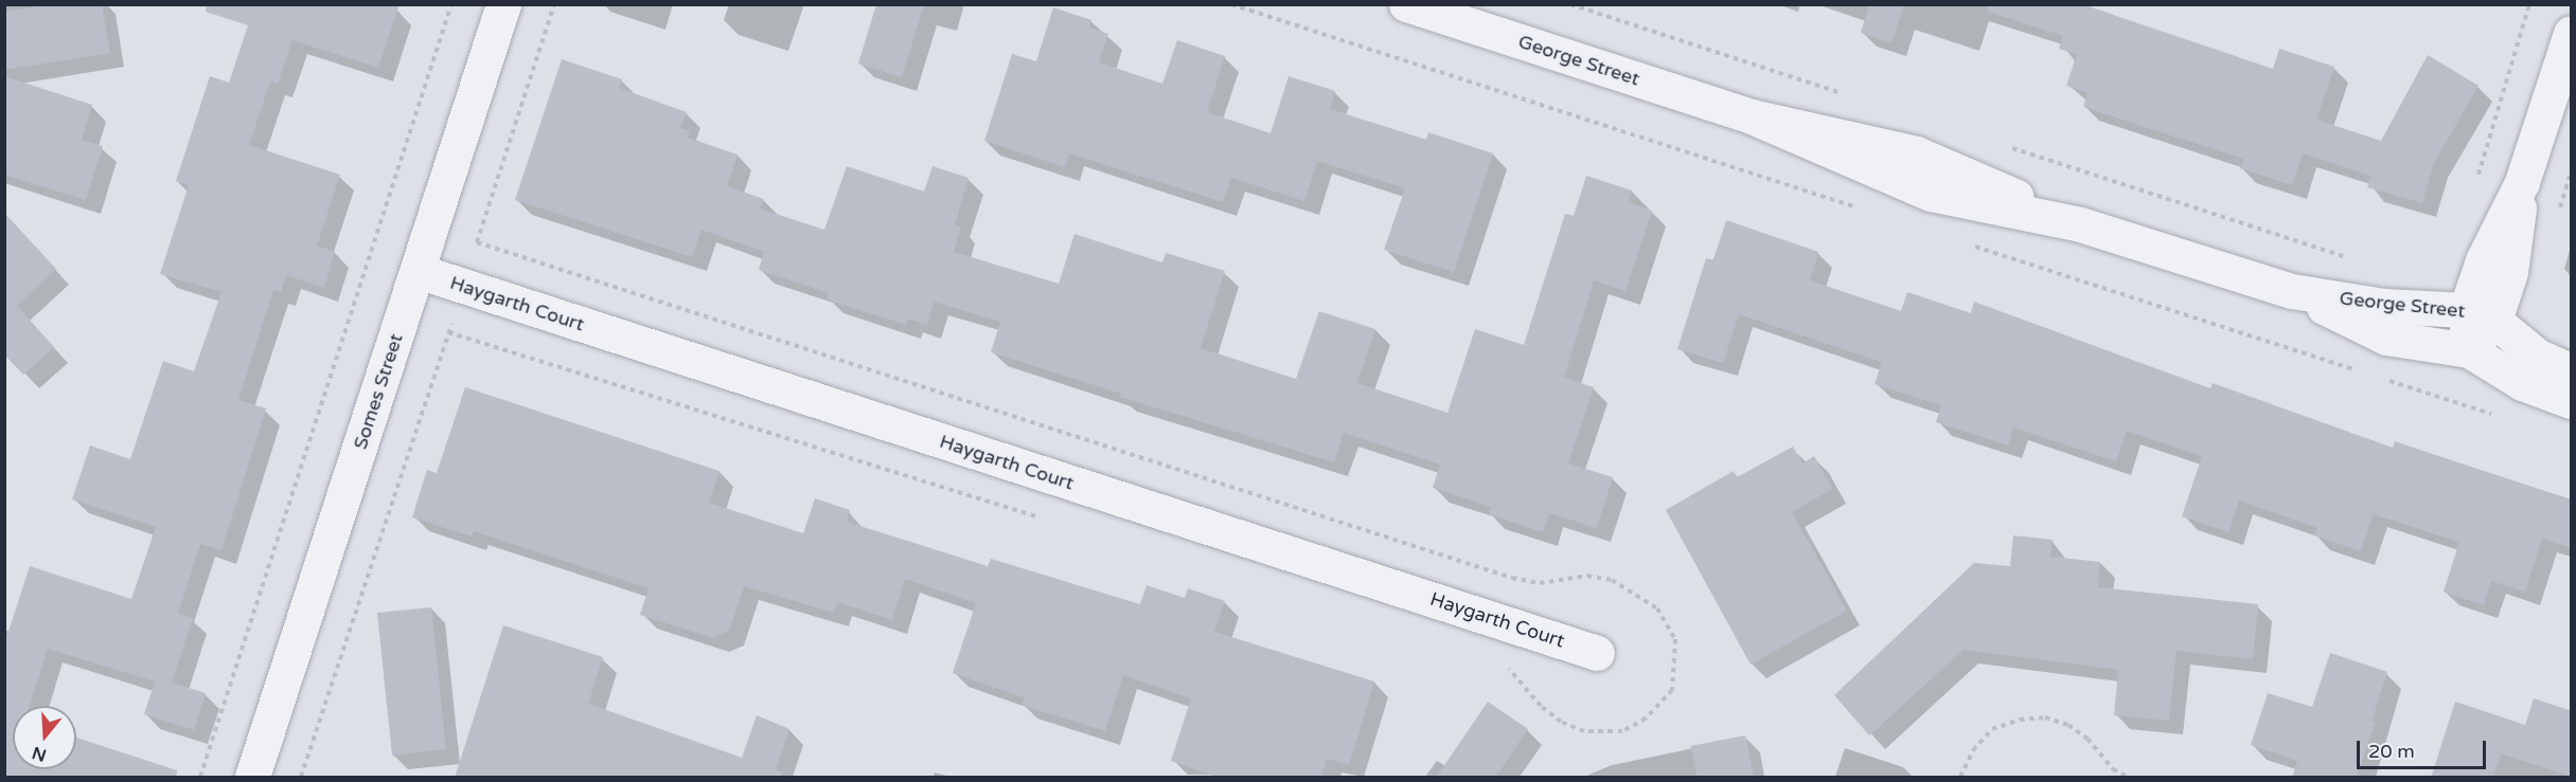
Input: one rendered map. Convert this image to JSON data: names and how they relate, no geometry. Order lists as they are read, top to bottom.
{
  "streets": {
    "street": ["George Street", "Haygarth Court", "Somes Street"]
  },
  "crossings": [
    ["Haygarth Court", "Somes Street"]
  ],
  "scale_bar": "20 m",
  "north": "bottom"
}
